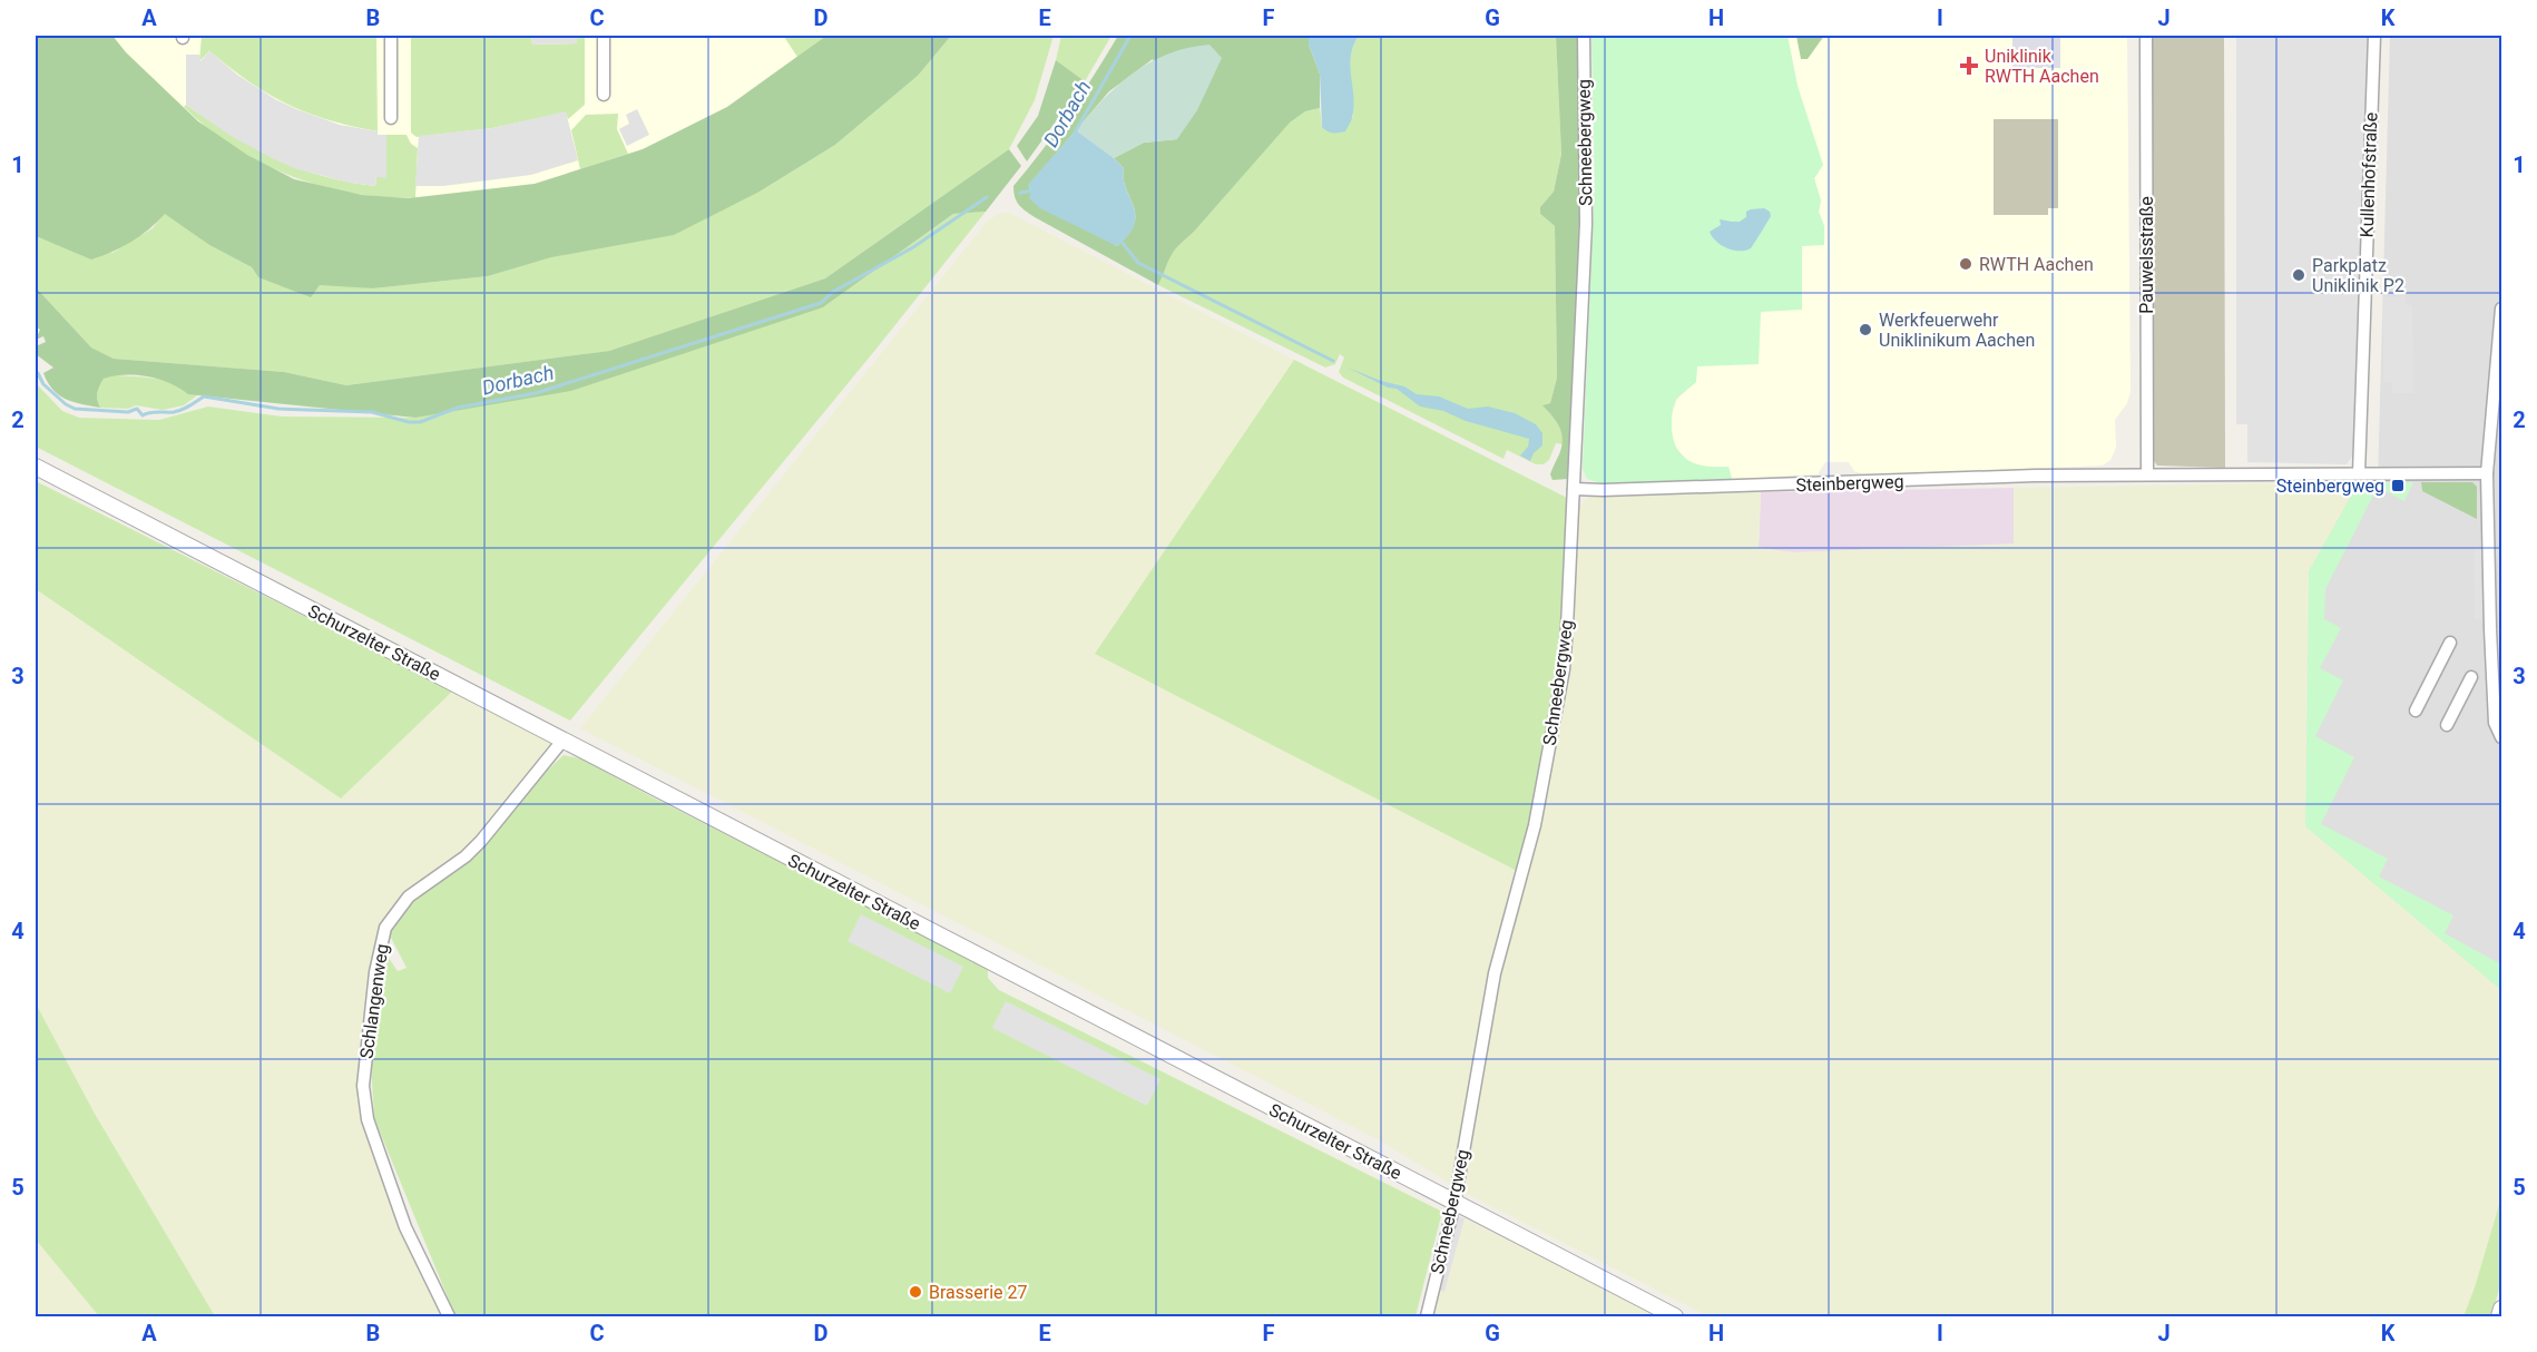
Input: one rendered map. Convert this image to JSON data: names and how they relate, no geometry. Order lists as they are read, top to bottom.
{
  "streets": {
    "street": [
      "Schneebergweg",
      "Kullenhofstraße",
      "Pauwelsstraße",
      "Steinbergweg",
      "Schurzelter Straße",
      "Schlangenweg"
    ]
  },
  "crossings": [
    ["Schneebergweg", "Steinbergweg"],
    ["Schneebergweg", "Schurzelter Straße"],
    ["Kullenhofstraße", "Steinbergweg"],
    ["Pauwelsstraße", "Steinbergweg"],
    ["Schurzelter Straße", "Schlangenweg"]
  ],
  "water": ["Dorbach"],
  "places": {
    "health": ["Uniklinik RWTH Aachen"],
    "other": [
      "RWTH Aachen",
      "Parkplatz Uniklinik P2",
      "Werkfeuerwehr Uniklinikum Aachen",
      "Brasserie 27"
    ],
    "transit": ["Steinbergweg"]
  },
  "grid": {
    "columns": [
      "A",
      "B",
      "C",
      "D",
      "E",
      "F",
      "G",
      "H",
      "I",
      "J",
      "K"
    ],
    "rows": [
      "1",
      "2",
      "3",
      "4",
      "5"
    ]
  }
}
